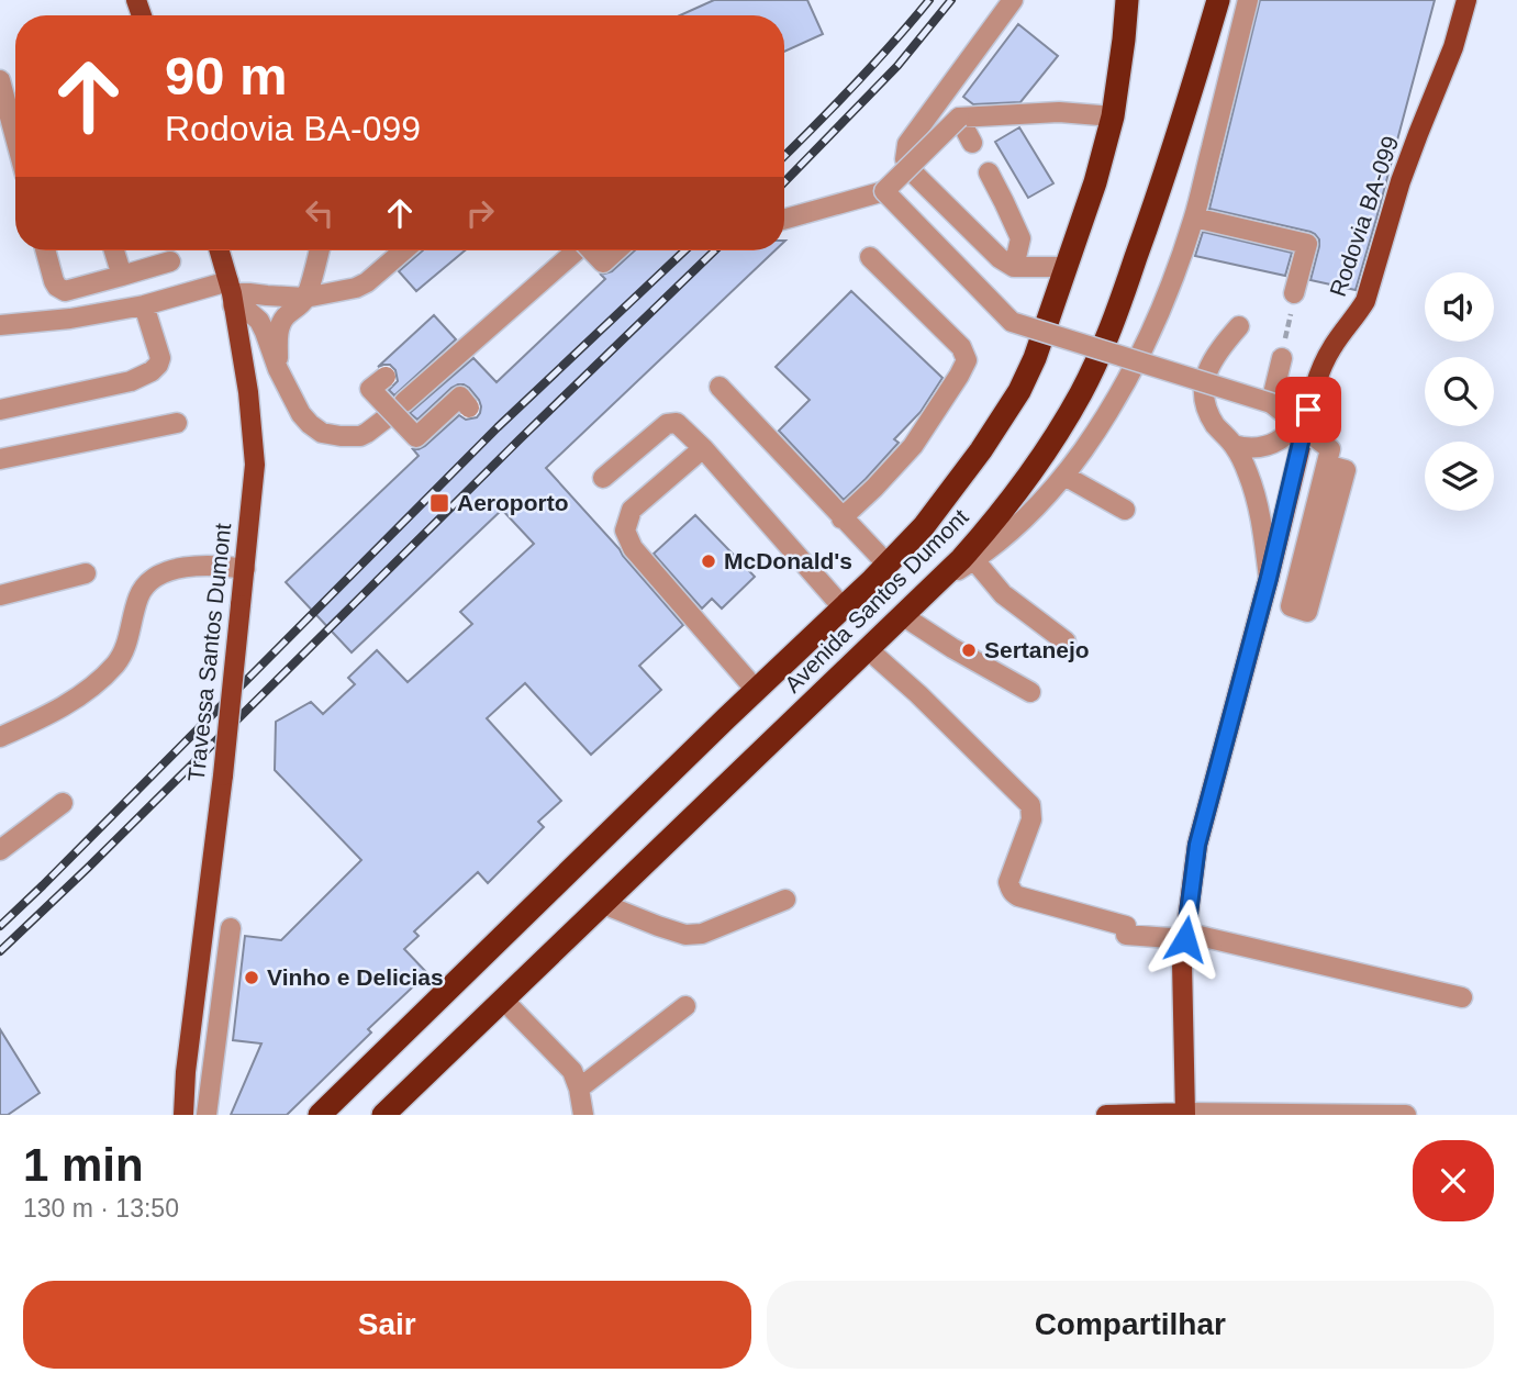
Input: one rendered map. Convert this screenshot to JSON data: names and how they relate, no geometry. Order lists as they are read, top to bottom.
{
  "streets": {
    "highway": ["Avenida Santos Dumont"],
    "main road": ["Rodovia BA-099", "Travessa Santos Dumont"]
  },
  "places": {
    "transit": ["Aeroporto"],
    "other": ["McDonald's", "Sertanejo", "Vinho e Delicias"]
  },
  "page": {
    "turn": ["90 m", "Rodovia BA-099"],
    "heading": ["1 min", "130 m · 13:50"],
    "buttons": ["Sair", "Compartilhar"]
  }
}
